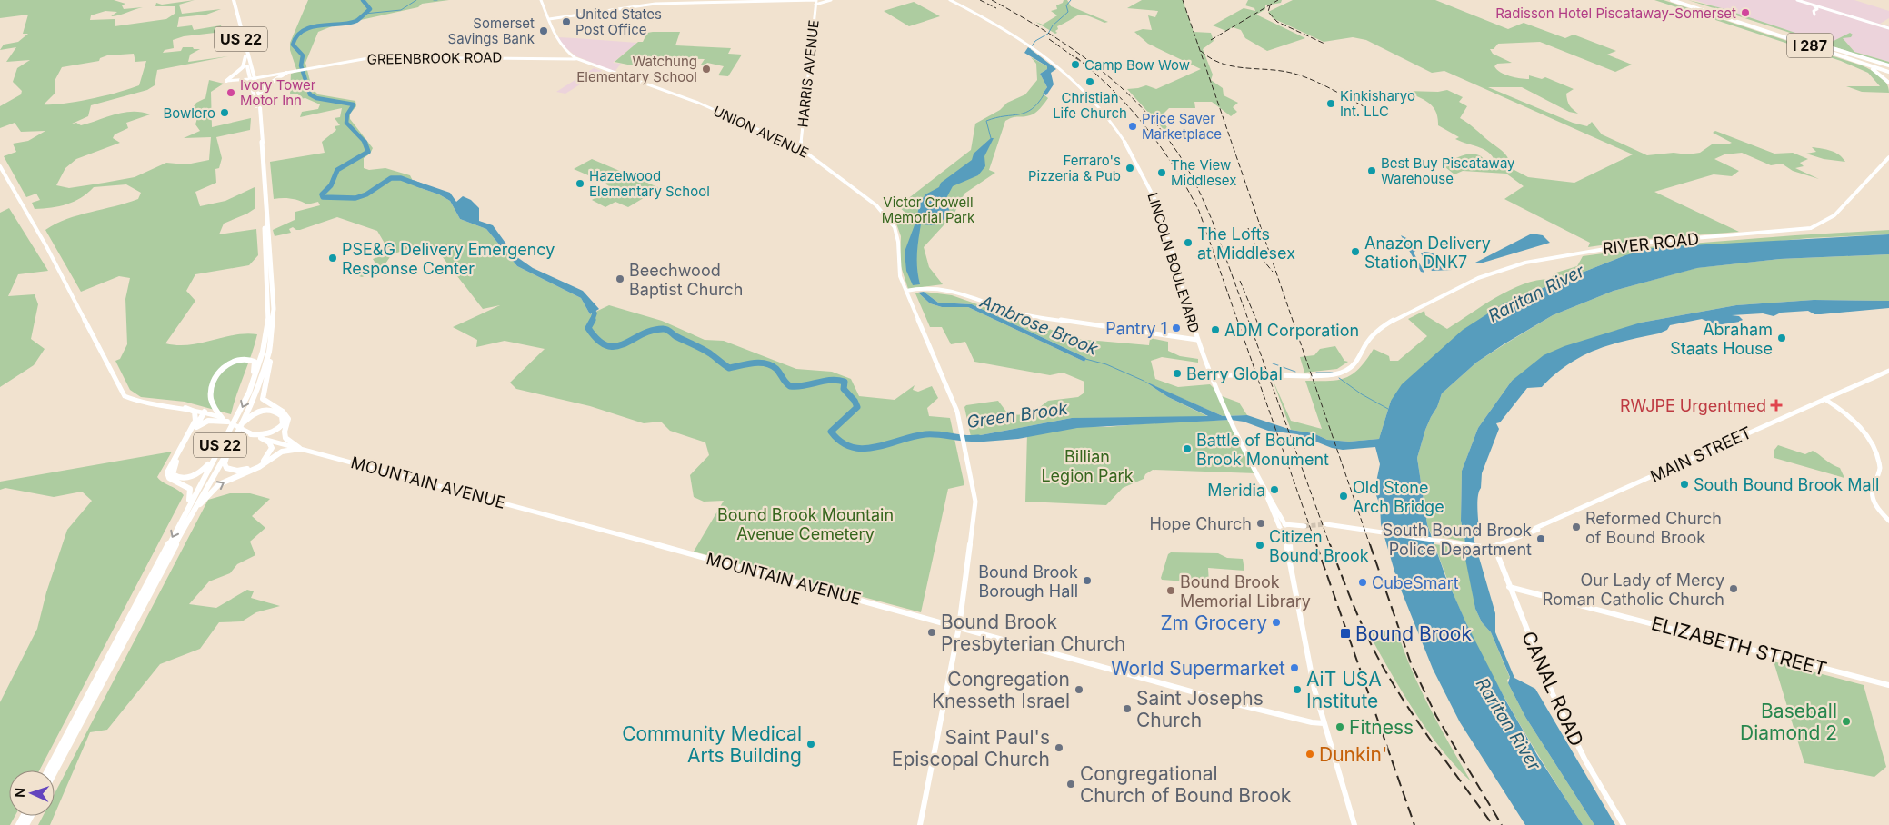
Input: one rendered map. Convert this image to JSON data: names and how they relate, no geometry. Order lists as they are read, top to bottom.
{
  "streets": {
    "highway": ["US 22", "I 287"],
    "street": [
      "GREENBROOK ROAD",
      "HARRIS AVENUE",
      "UNION AVENUE",
      "RIVER ROAD",
      "LINCOLN BOULEVARD",
      "MAIN STREET",
      "MOUNTAIN AVENUE",
      "ELIZABETH STREET",
      "CANAL ROAD"
    ]
  },
  "crossings": [
    ["GREENBROOK ROAD", "UNION AVENUE"],
    ["HARRIS AVENUE", "UNION AVENUE"],
    ["UNION AVENUE", "MOUNTAIN AVENUE"],
    ["MAIN STREET", "CANAL ROAD"],
    ["ELIZABETH STREET", "CANAL ROAD"]
  ],
  "water": ["Raritan River", "Ambrose Brook", "Green Brook"],
  "parks": ["Victor Crowell Memorial Park", "Billian Legion Park", "Bound Brook Mountain Avenue Cemetery"],
  "places": {
    "other": [
      "Radisson Hotel Piscataway-Somerset",
      "United States Post Office",
      "Somerset Savings Bank",
      "Camp Bow Wow",
      "Watchung Elementary School",
      "Christian Life Church",
      "Ivory Tower Motor Inn",
      "Kinkisharyo Int. LLC",
      "Bowlero",
      "Price Saver Marketplace",
      "Ferraro's Pizzeria & Pub",
      "Best Buy Piscataway Warehouse",
      "The View Middlesex",
      "Hazelwood Elementary School",
      "The Lofts at Middlesex",
      "Anazon Delivery Station DNK7",
      "PSE&G Delivery Emergency Response Center",
      "Beechwood Baptist Church",
      "Pantry 1",
      "ADM Corporation",
      "Abraham Staats House",
      "Berry Global",
      "Battle of Bound Brook Monument",
      "South Bound Brook Mall",
      "Meridia",
      "Old Stone Arch Bridge",
      "Hope Church",
      "Reformed Church of Bound Brook",
      "South Bound Brook Police Department",
      "Citizen Bound Brook",
      "Bound Brook Borough Hall",
      "CubeSmart",
      "Our Lady of Mercy Roman Catholic Church",
      "Bound Brook Memorial Library",
      "Zm Grocery",
      "Bound Brook Presbyterian Church",
      "World Supermarket",
      "Congregation Knesseth Israel",
      "AiT USA Institute",
      "Saint Josephs Church",
      "Baseball Diamond 2",
      "Fitness",
      "Community Medical Arts Building",
      "Saint Paul's Episcopal Church",
      "Dunkin'",
      "Congregational Church of Bound Brook"
    ],
    "health": ["RWJPE Urgentmed"],
    "transit": ["Bound Brook"]
  },
  "north": "left"
}
